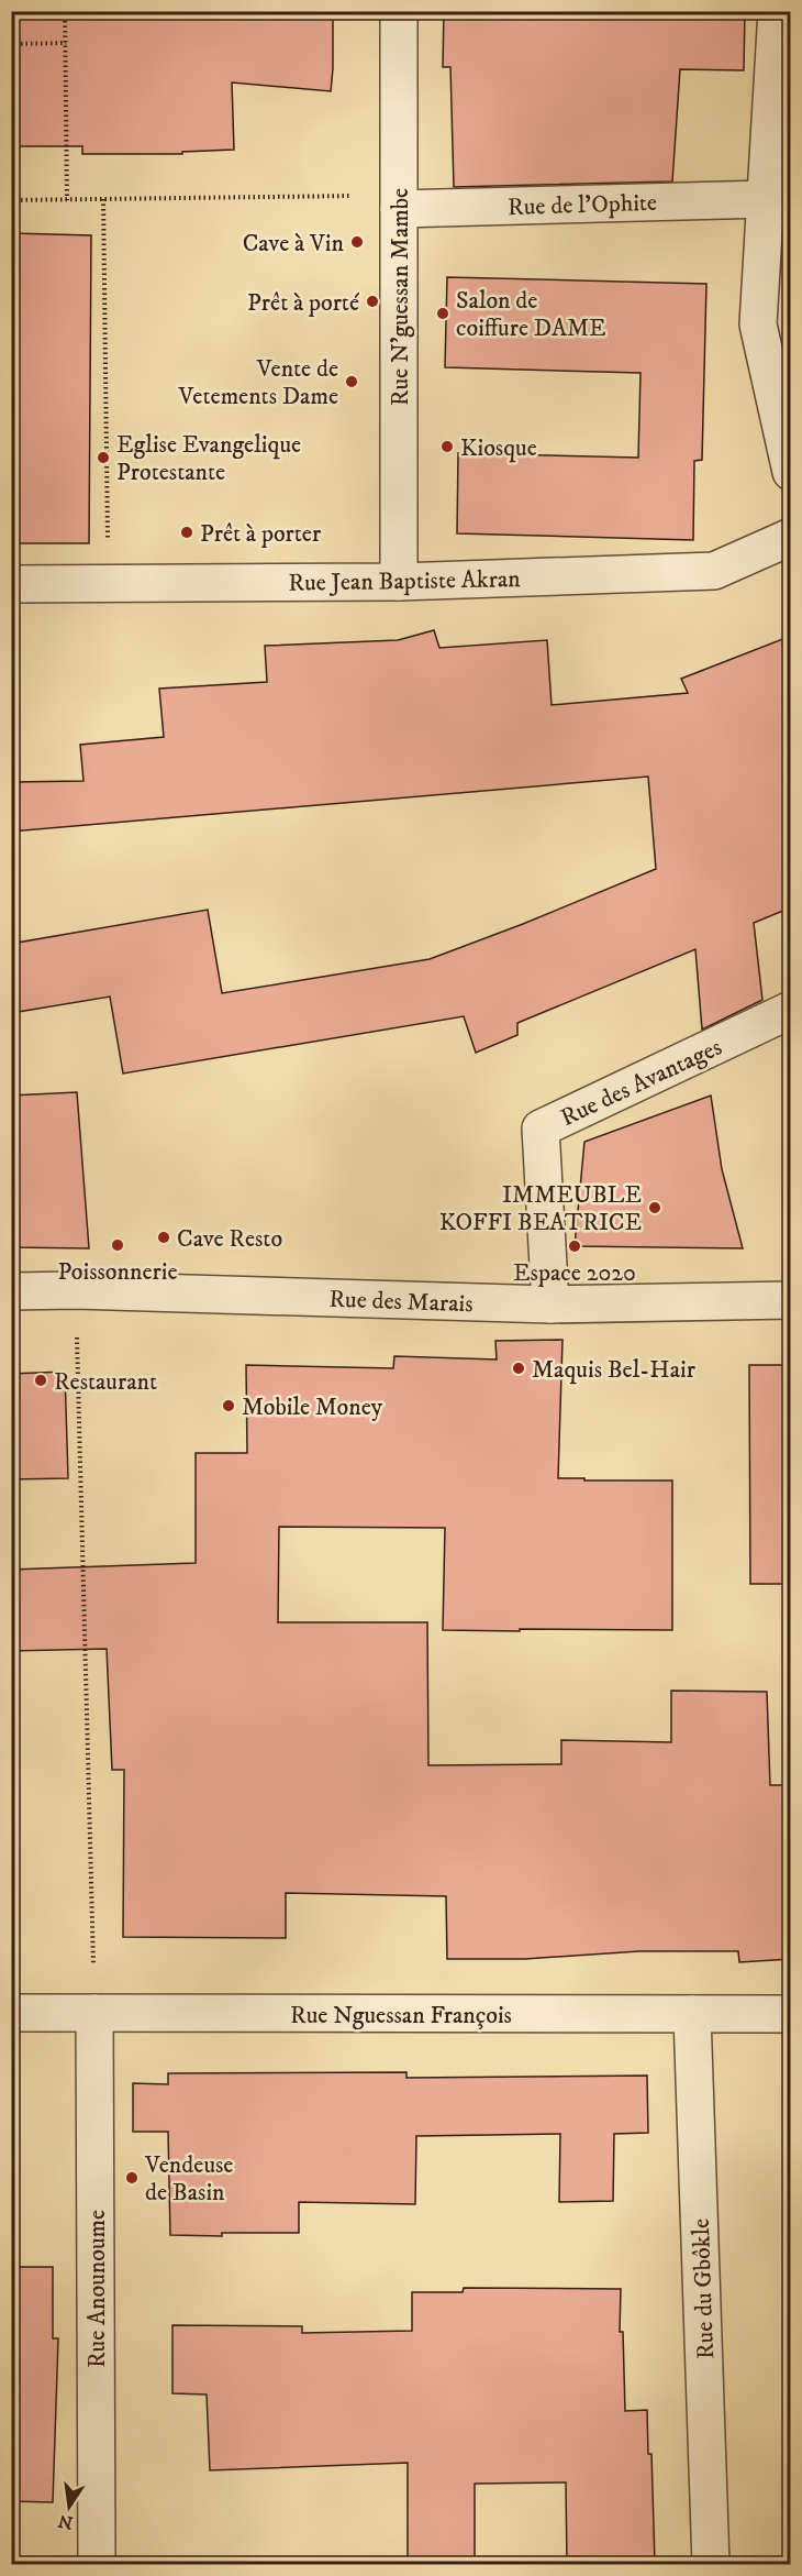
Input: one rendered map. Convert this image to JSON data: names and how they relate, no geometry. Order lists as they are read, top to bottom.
{
  "streets": {
    "street": [
      "Rue de l'Ophite",
      "Rue N'guessan Mambe",
      "Rue Jean Baptiste Akran",
      "Rue des Avantages",
      "Rue des Marais",
      "Rue Nguessan François",
      "Rue Anounoume",
      "Rue du Gbôkle"
    ]
  },
  "crossings": [
    ["Rue de l'Ophite", "Rue N'guessan Mambe"],
    ["Rue N'guessan Mambe", "Rue Jean Baptiste Akran"],
    ["Rue des Avantages", "Rue des Marais"],
    ["Rue Nguessan François", "Rue Anounoume"],
    ["Rue Nguessan François", "Rue du Gbôkle"]
  ],
  "places": [
    "Cave à Vin",
    "Prêt à porté",
    "Salon de coiffure DAME",
    "Vente de Vetements Dame",
    "Kiosque",
    "Eglise Evangelique Protestante",
    "Prêt à porter",
    "IMMEUBLE KOFFI BEATRICE",
    "Cave Resto",
    "Poissonnerie",
    "Espace 2020",
    "Maquis Bel-Hair",
    "Restaurant",
    "Mobile Money",
    "Vendeuse de Basin"
  ],
  "north": "bottom"
}
